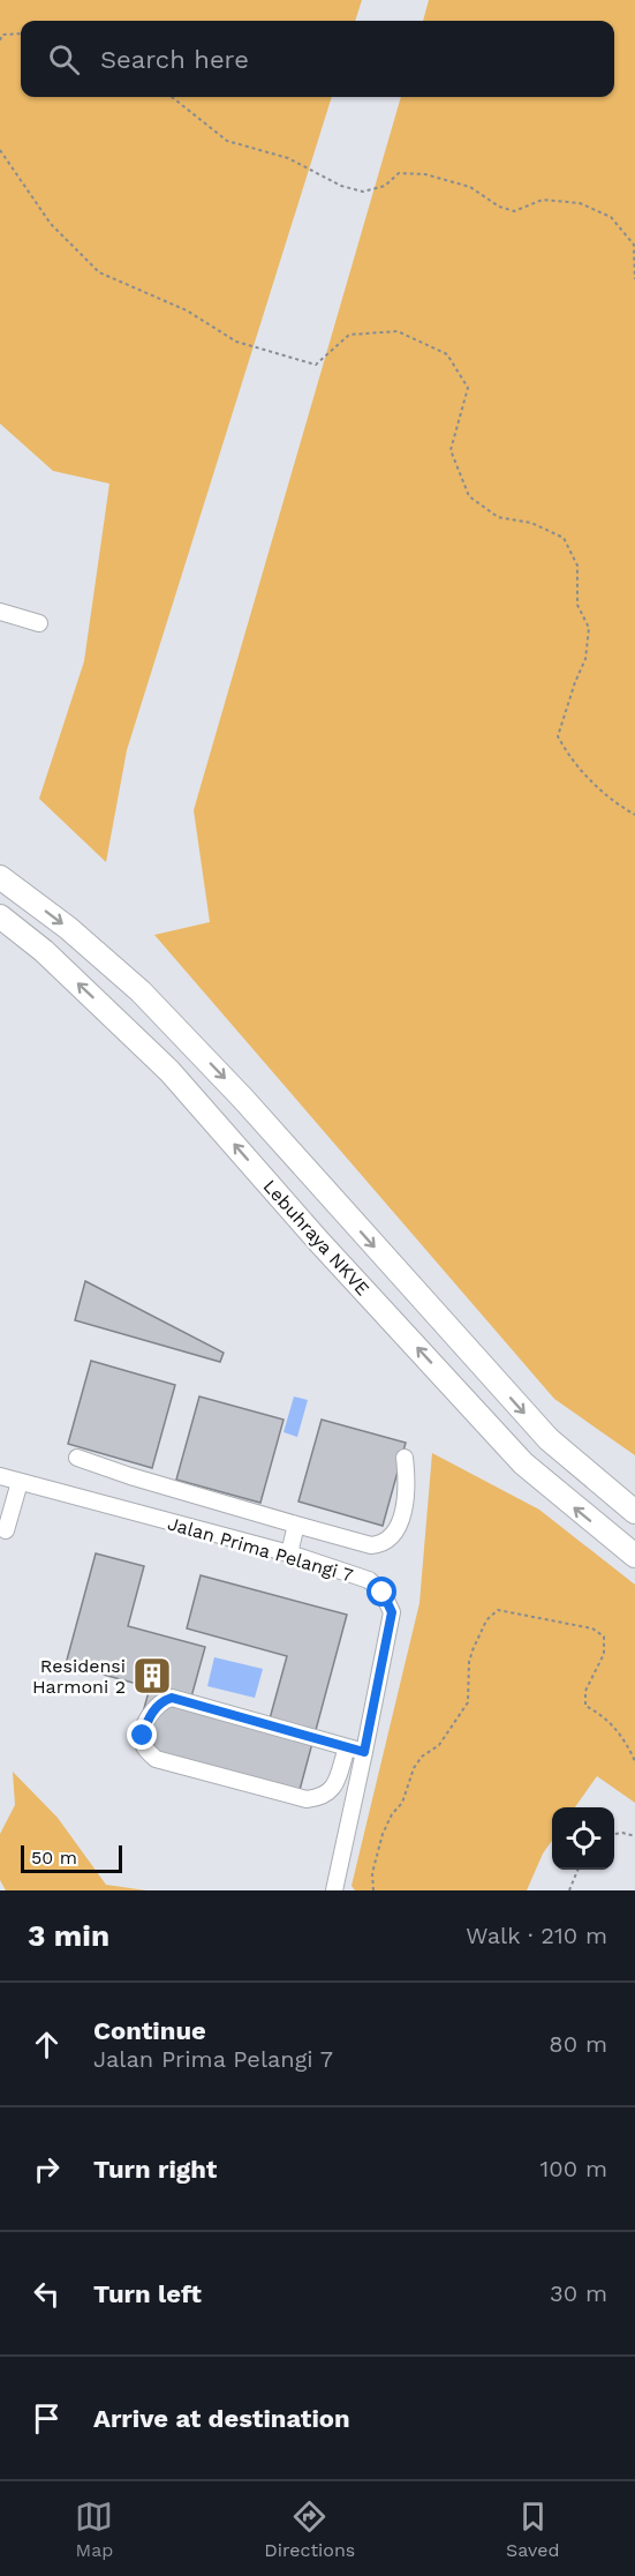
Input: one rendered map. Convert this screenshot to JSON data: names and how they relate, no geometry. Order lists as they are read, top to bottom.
{
  "streets": {
    "highway": ["Lebuhraya NKVE"],
    "street": ["Jalan Prima Pelangi 7"]
  },
  "places": {
    "building": ["Residensi Harmoni 2"]
  },
  "scale_bar": "50 m",
  "page": {
    "search": "Search here",
    "scale": "50 m",
    "heading": ["3 min", "Walk · 210 m"],
    "list": [
      ["Continue", "Jalan Prima Pelangi 7", "80 m"],
      ["Turn right", "100 m"],
      ["Turn left", "30 m"],
      "Arrive at destination"
    ],
    "nav": ["Map", "Directions", "Saved"]
  }
}
